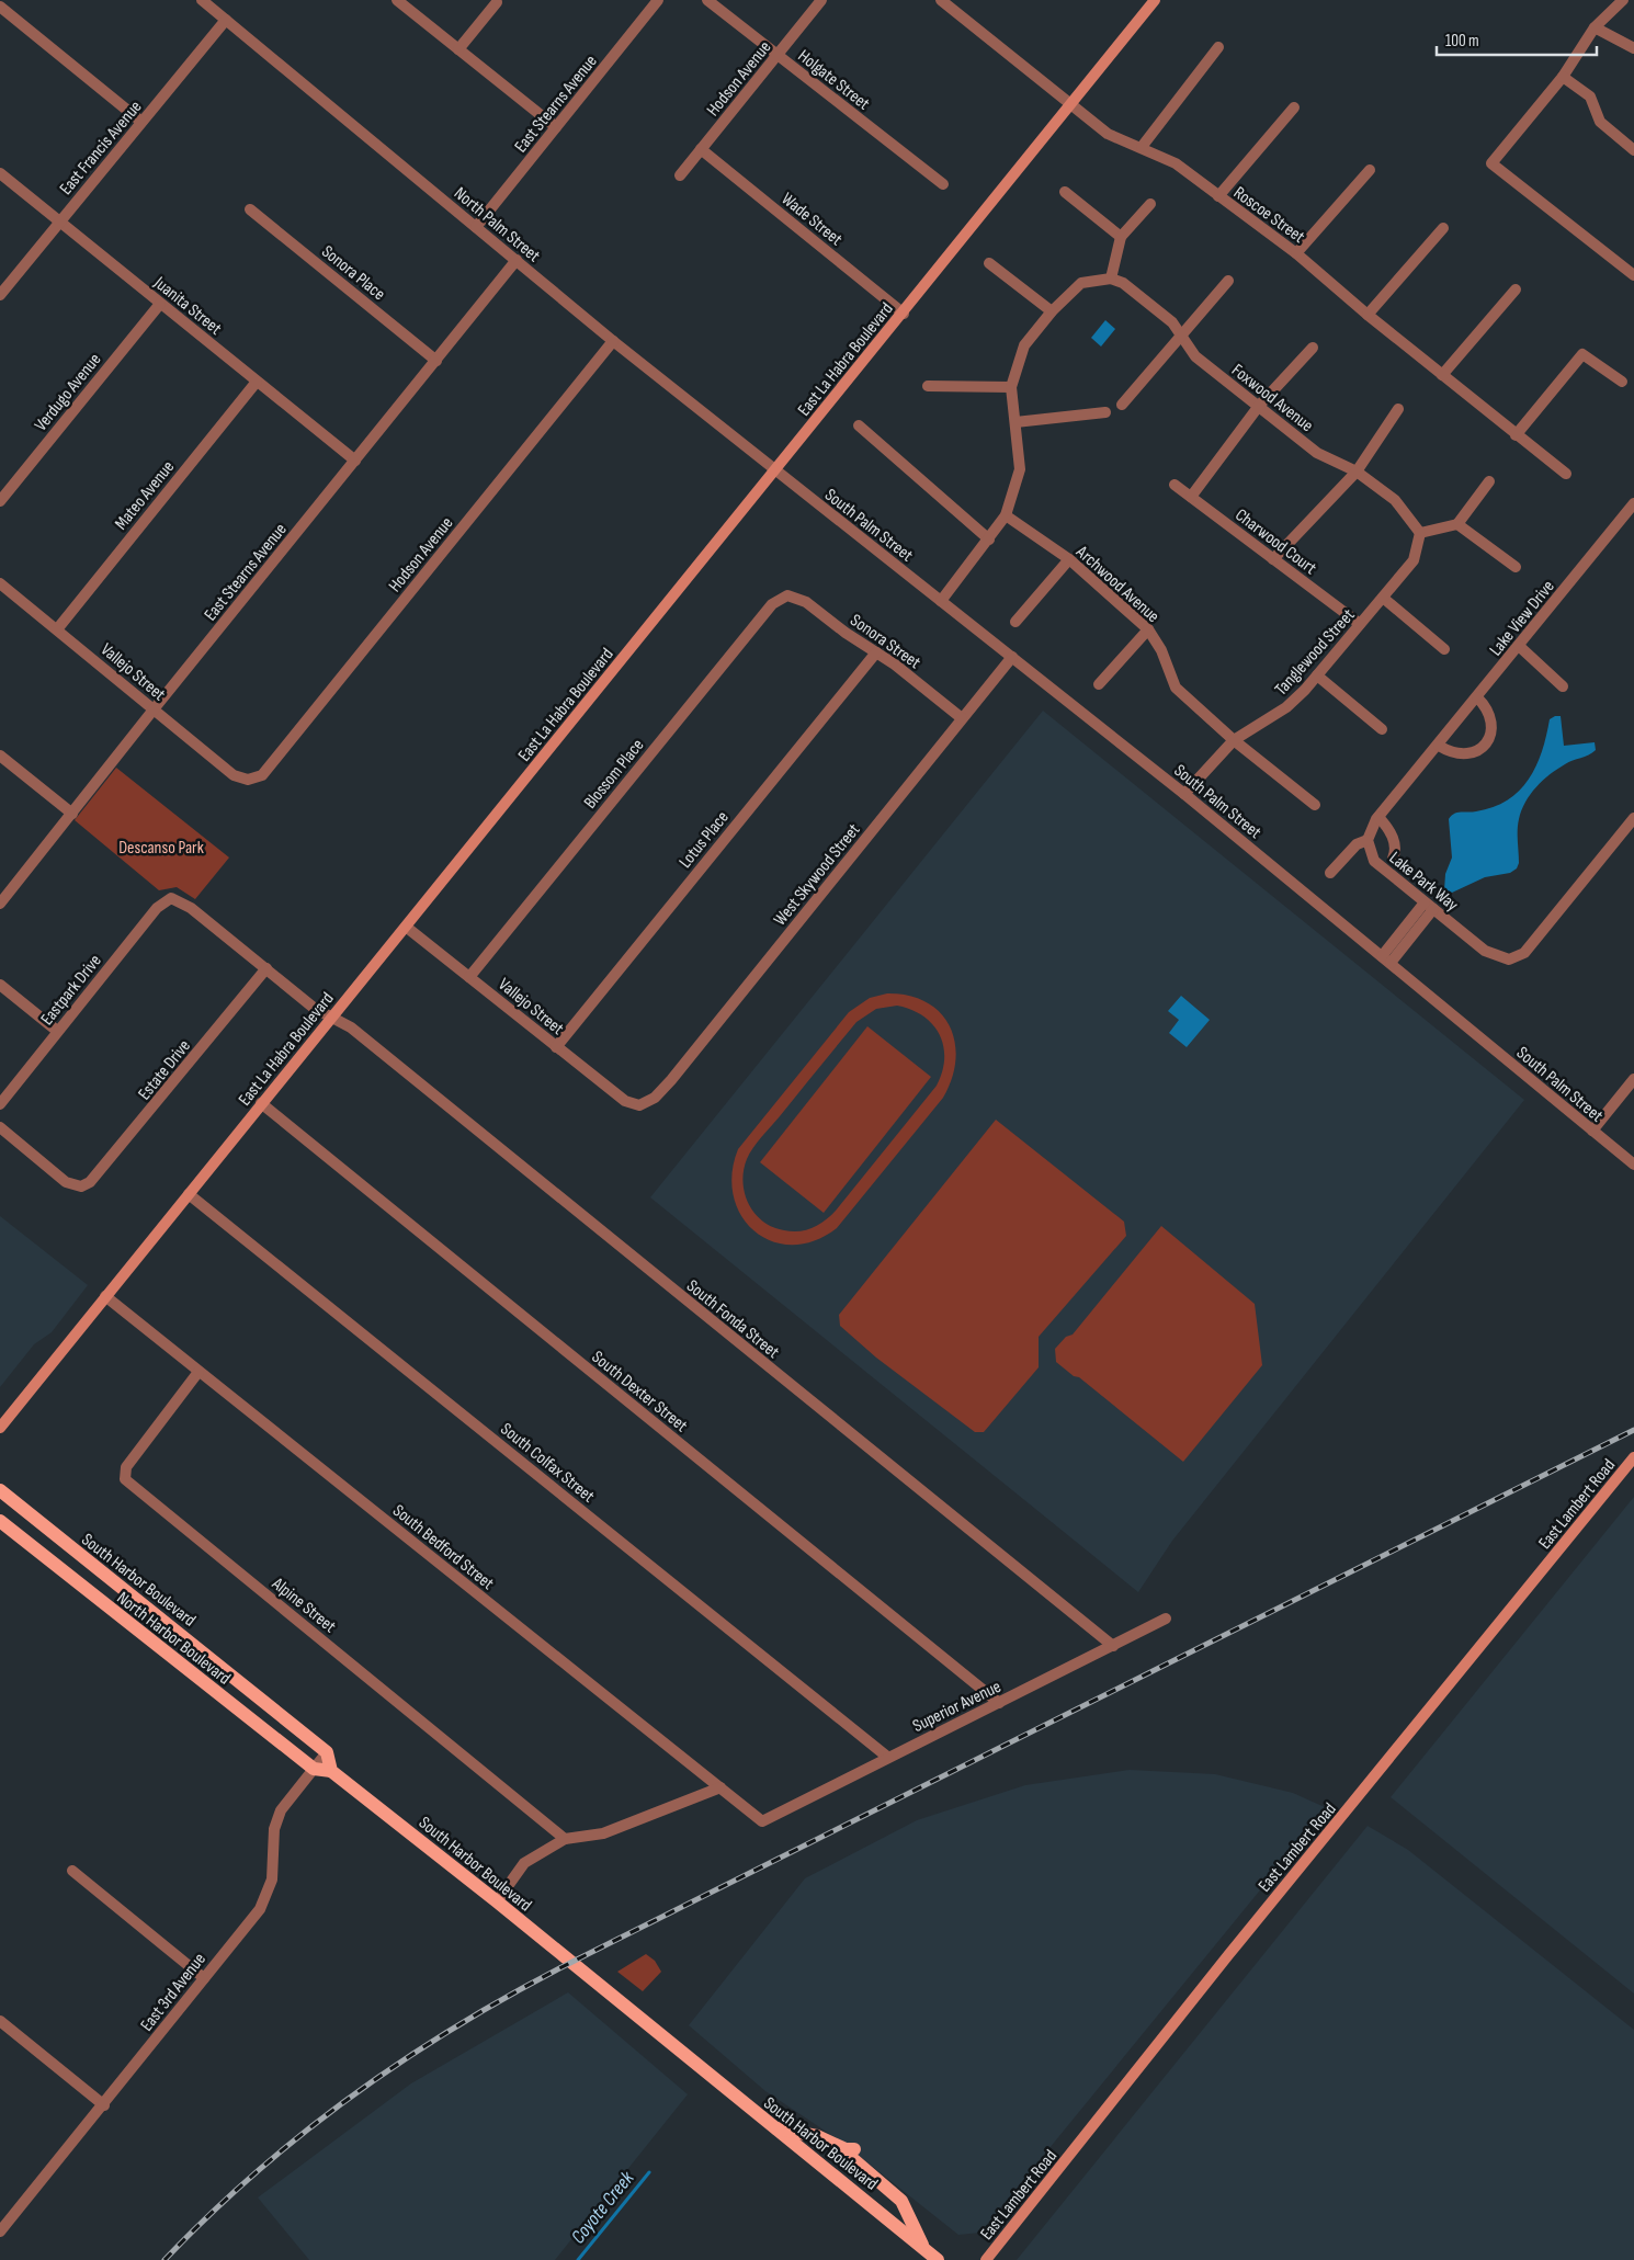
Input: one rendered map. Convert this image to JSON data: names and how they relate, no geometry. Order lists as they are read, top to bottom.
{
  "streets": {
    "main road": [
      "East La Habra Boulevard",
      "East Lambert Road",
      "South Harbor Boulevard",
      "North Harbor Boulevard"
    ],
    "street": [
      "Hodson Avenue",
      "Holgate Street",
      "East Stearns Avenue",
      "East Francis Avenue",
      "Roscoe Street",
      "Wade Street",
      "North Palm Street",
      "Sonora Place",
      "Juanita Street",
      "Verdugo Avenue",
      "Foxwood Avenue",
      "Mateo Avenue",
      "South Palm Street",
      "Charwood Court",
      "Archwood Avenue",
      "Lake View Drive",
      "Sonora Street",
      "Tanglewood Street",
      "Vallejo Street",
      "Blossom Place",
      "Lotus Place",
      "West Skywood Street",
      "Lake Park Way",
      "Eastpark Drive",
      "Estate Drive",
      "South Fonda Street",
      "South Dexter Street",
      "South Colfax Street",
      "South Bedford Street",
      "Alpine Street",
      "Superior Avenue",
      "East 3rd Avenue"
    ]
  },
  "crossings": [
    ["Hodson Avenue", "Holgate Street"],
    ["Hodson Avenue", "Wade Street"],
    ["Hodson Avenue", "North Palm Street"],
    ["Hodson Avenue", "Vallejo Street"],
    ["East Stearns Avenue", "North Palm Street"],
    ["East Stearns Avenue", "Sonora Place"],
    ["East Stearns Avenue", "Juanita Street"],
    ["East Stearns Avenue", "Vallejo Street"],
    ["East Francis Avenue", "North Palm Street"],
    ["East Francis Avenue", "Juanita Street"],
    ["Roscoe Street", "East La Habra Boulevard"],
    ["Wade Street", "East La Habra Boulevard"],
    ["North Palm Street", "East La Habra Boulevard"],
    ["North Palm Street", "South Palm Street"],
    ["Juanita Street", "Verdugo Avenue"],
    ["Juanita Street", "Mateo Avenue"],
    ["East La Habra Boulevard", "South Palm Street"],
    ["East La Habra Boulevard", "Vallejo Street"],
    ["East La Habra Boulevard", "South Fonda Street"],
    ["East La Habra Boulevard", "South Dexter Street"],
    ["East La Habra Boulevard", "South Colfax Street"],
    ["East La Habra Boulevard", "South Bedford Street"],
    ["Foxwood Avenue", "Tanglewood Street"],
    ["Mateo Avenue", "Vallejo Street"],
    ["South Palm Street", "Tanglewood Street"],
    ["South Palm Street", "West Skywood Street"],
    ["Charwood Court", "Tanglewood Street"],
    ["Archwood Avenue", "Tanglewood Street"],
    ["Sonora Street", "Blossom Place"],
    ["Sonora Street", "Lotus Place"],
    ["Sonora Street", "West Skywood Street"],
    ["Vallejo Street", "Blossom Place"],
    ["Vallejo Street", "Lotus Place"],
    ["Vallejo Street", "West Skywood Street"],
    ["Eastpark Drive", "South Fonda Street"],
    ["Estate Drive", "South Fonda Street"],
    ["South Fonda Street", "Superior Avenue"],
    ["South Dexter Street", "Superior Avenue"],
    ["South Colfax Street", "Superior Avenue"],
    ["South Bedford Street", "Alpine Street"],
    ["South Bedford Street", "Superior Avenue"],
    ["South Harbor Boulevard", "East 3rd Avenue"],
    ["North Harbor Boulevard", "East 3rd Avenue"]
  ],
  "water": ["Coyote Creek"],
  "parks": ["Descanso Park"],
  "scale_bar": "100 m"
}
